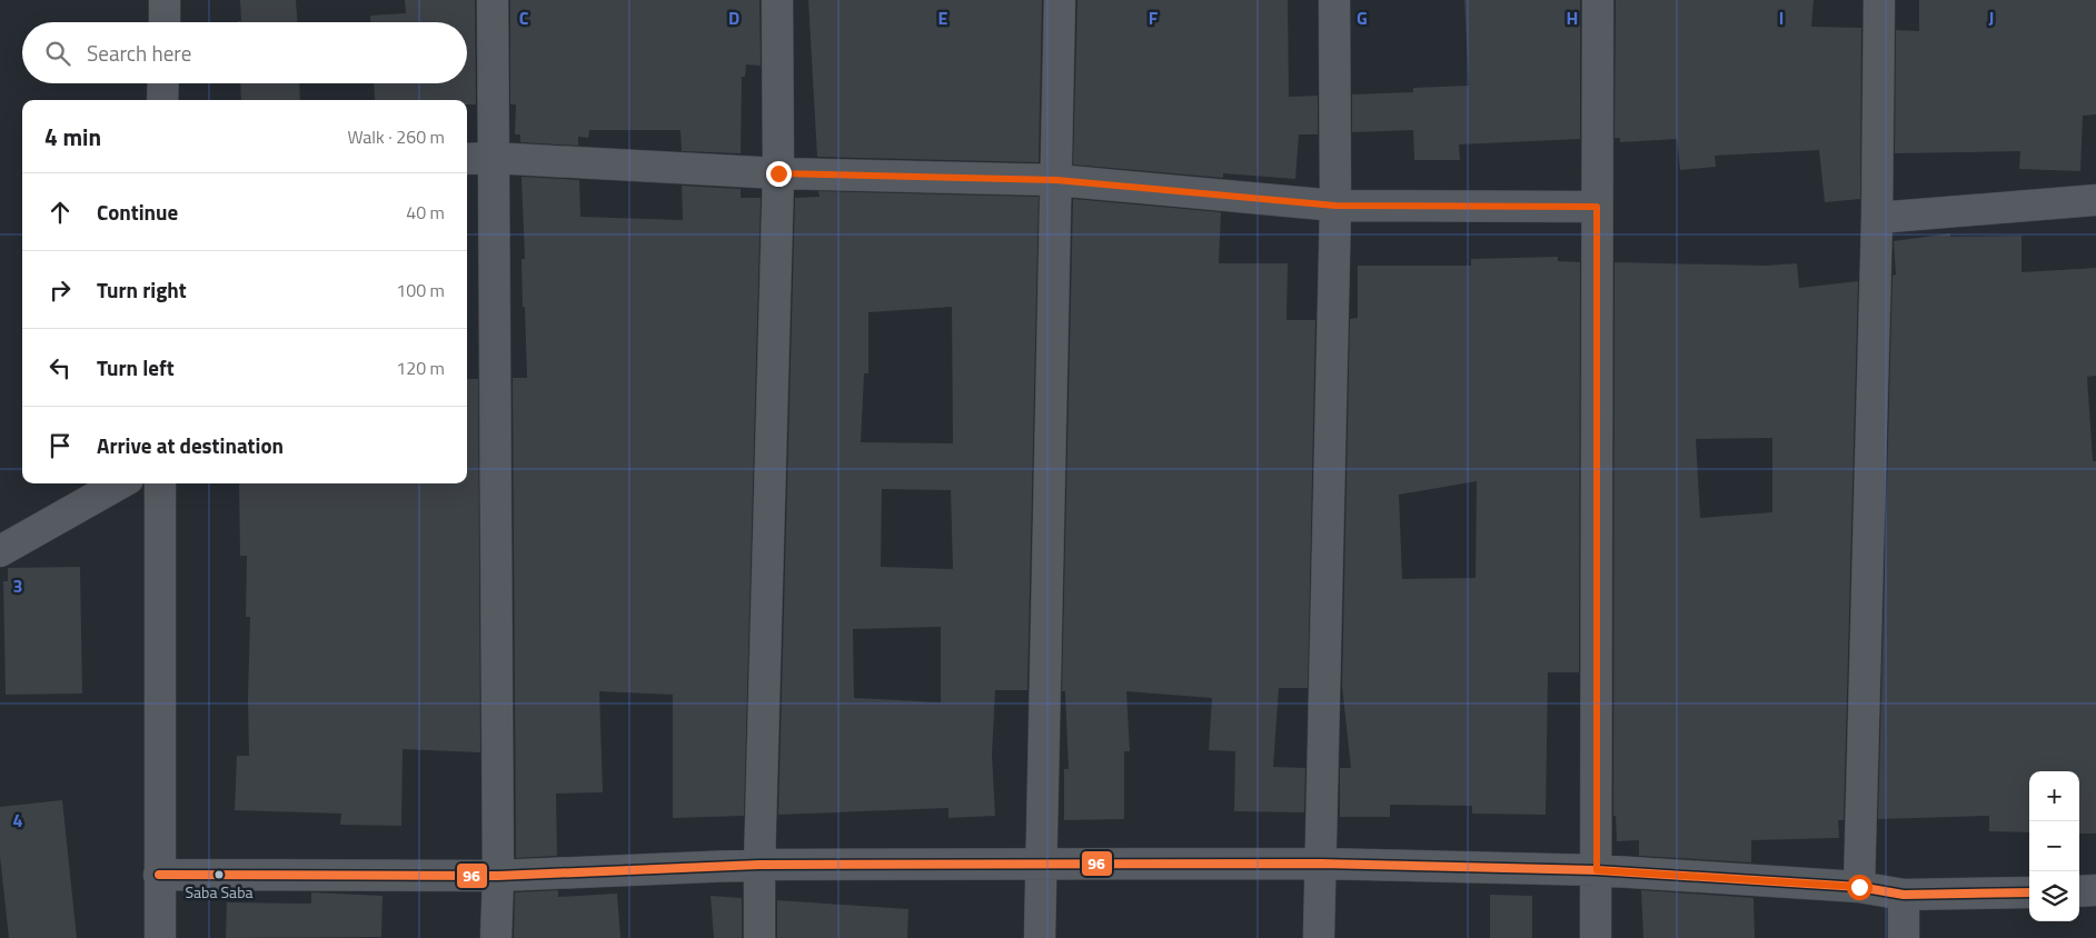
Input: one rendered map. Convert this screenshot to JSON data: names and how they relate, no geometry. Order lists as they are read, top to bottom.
{
  "places": ["Saba Saba"],
  "lines": ["transit line 96"],
  "page": {
    "search": "Search here",
    "heading": ["4 min", "Walk · 260 m"],
    "list": [
      ["Continue", "40 m"],
      ["Turn right", "100 m"],
      ["Turn left", "120 m"],
      "Arrive at destination"
    ],
    "map_buttons": ["+", "−"]
  },
  "grid": {
    "columns": [
      "C",
      "D",
      "E",
      "F",
      "G",
      "H",
      "I",
      "J"
    ],
    "rows": ["3", "4"]
  }
}
